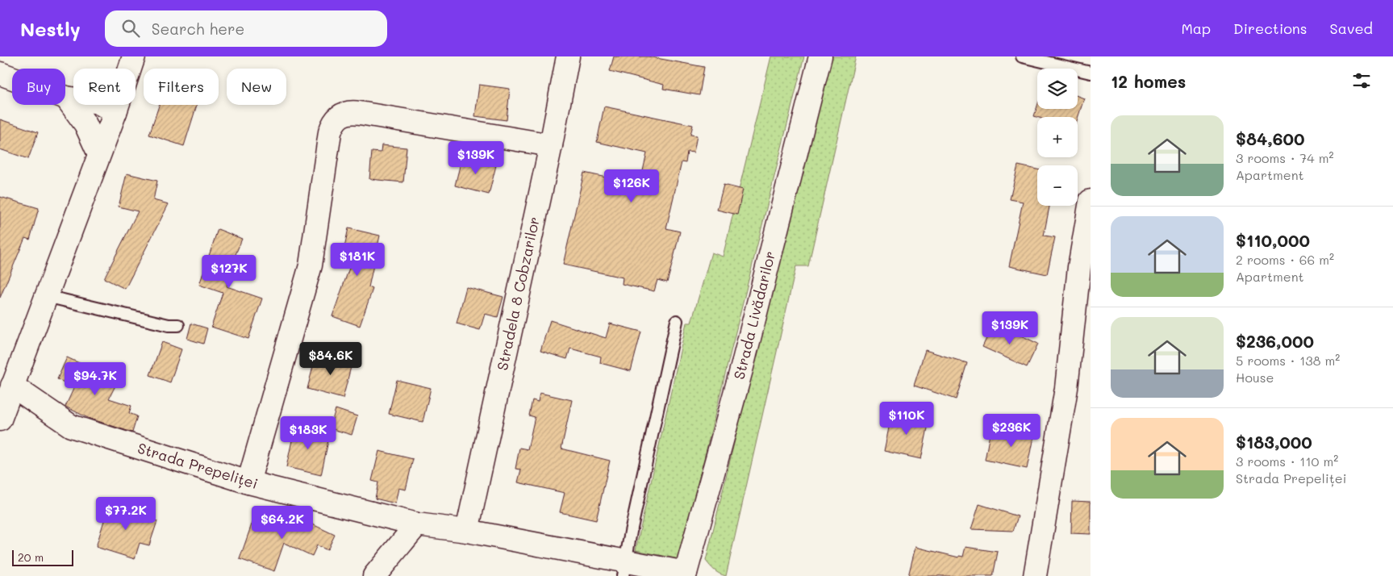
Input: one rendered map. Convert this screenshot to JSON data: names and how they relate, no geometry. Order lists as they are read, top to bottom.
{
  "streets": {
    "street": ["Stradela 8 Cobzarilor", "Strada Livădarilor", "Strada Prepeliței"]
  },
  "crossings": [
    ["Stradela 8 Cobzarilor", "Strada Livădarilor"],
    ["Stradela 8 Cobzarilor", "Strada Prepeliței"],
    ["Strada Livădarilor", "Strada Prepeliței"]
  ],
  "scale_bar": "20 m",
  "page": {
    "header": "Nestly",
    "search": "Search here",
    "nav": ["Map", "Directions", "Saved"],
    "heading": "12 homes",
    "map_buttons": ["+", "−"],
    "chip": [
      "Buy",
      "Rent",
      "Filters",
      "New"
    ],
    "list": [
      {
        "name": "$84,600",
        "note": "3 rooms · 74 m² · Apartment"
      },
      {
        "name": "$110,000",
        "note": "2 rooms · 66 m² · Apartment"
      },
      {
        "name": "$236,000",
        "note": "5 rooms · 138 m² · House"
      },
      {
        "name": "$183,000",
        "note": "3 rooms · 110 m² · Strada Prepeliței"
      }
    ],
    "price": [
      "$139K",
      "$126K",
      "$181K",
      "$127K",
      "$139K",
      "$84.6K",
      "$94.7K",
      "$110K",
      "$236K",
      "$183K",
      "$77.2K",
      "$64.2K"
    ],
    "scale": "20 m"
  }
}
